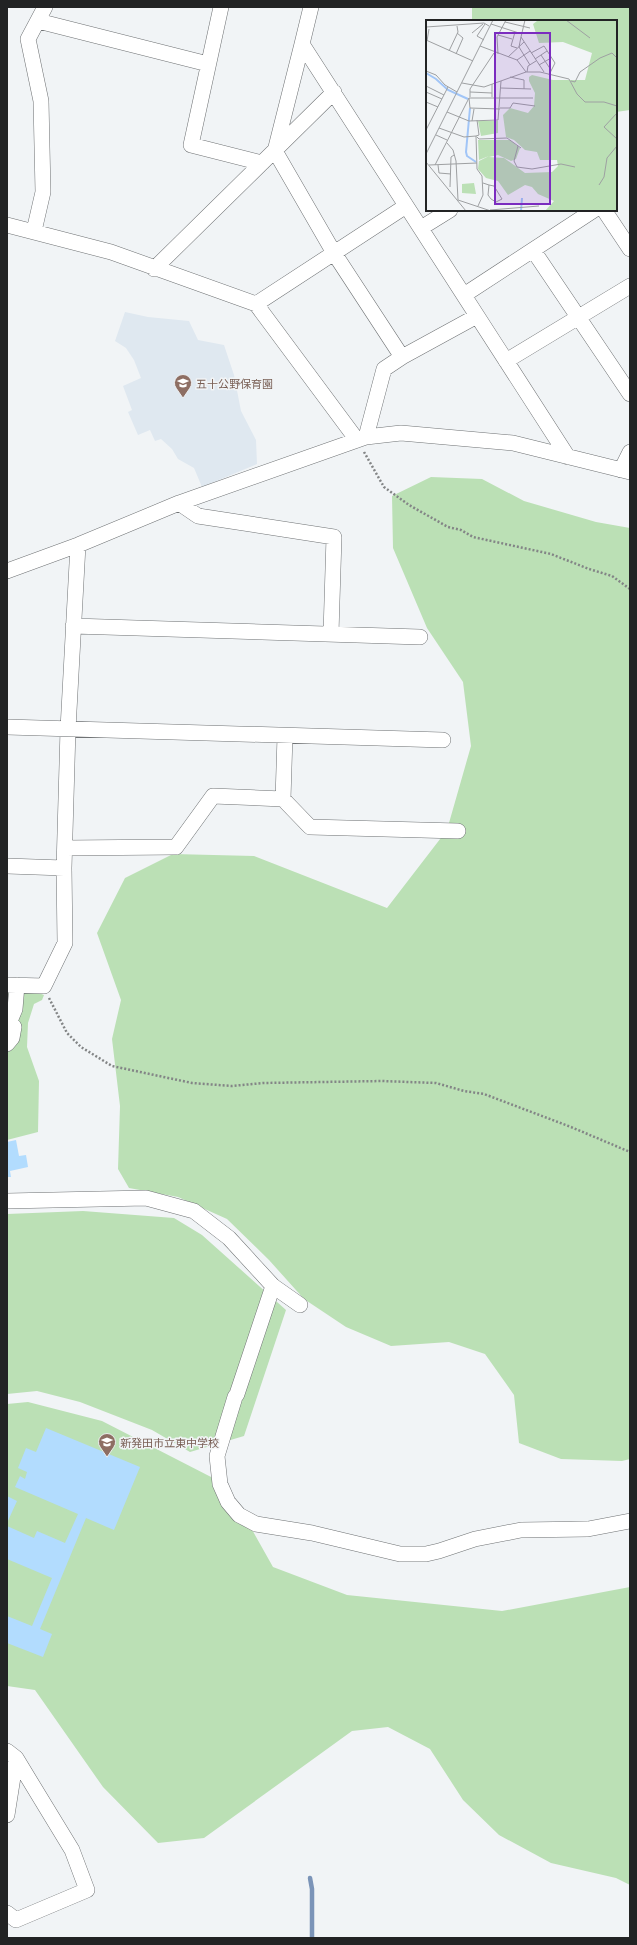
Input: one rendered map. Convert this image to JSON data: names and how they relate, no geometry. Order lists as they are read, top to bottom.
{
  "places": {
    "school or university": ["五十公野保育園", "新発田市立東中学校"]
  }
}
